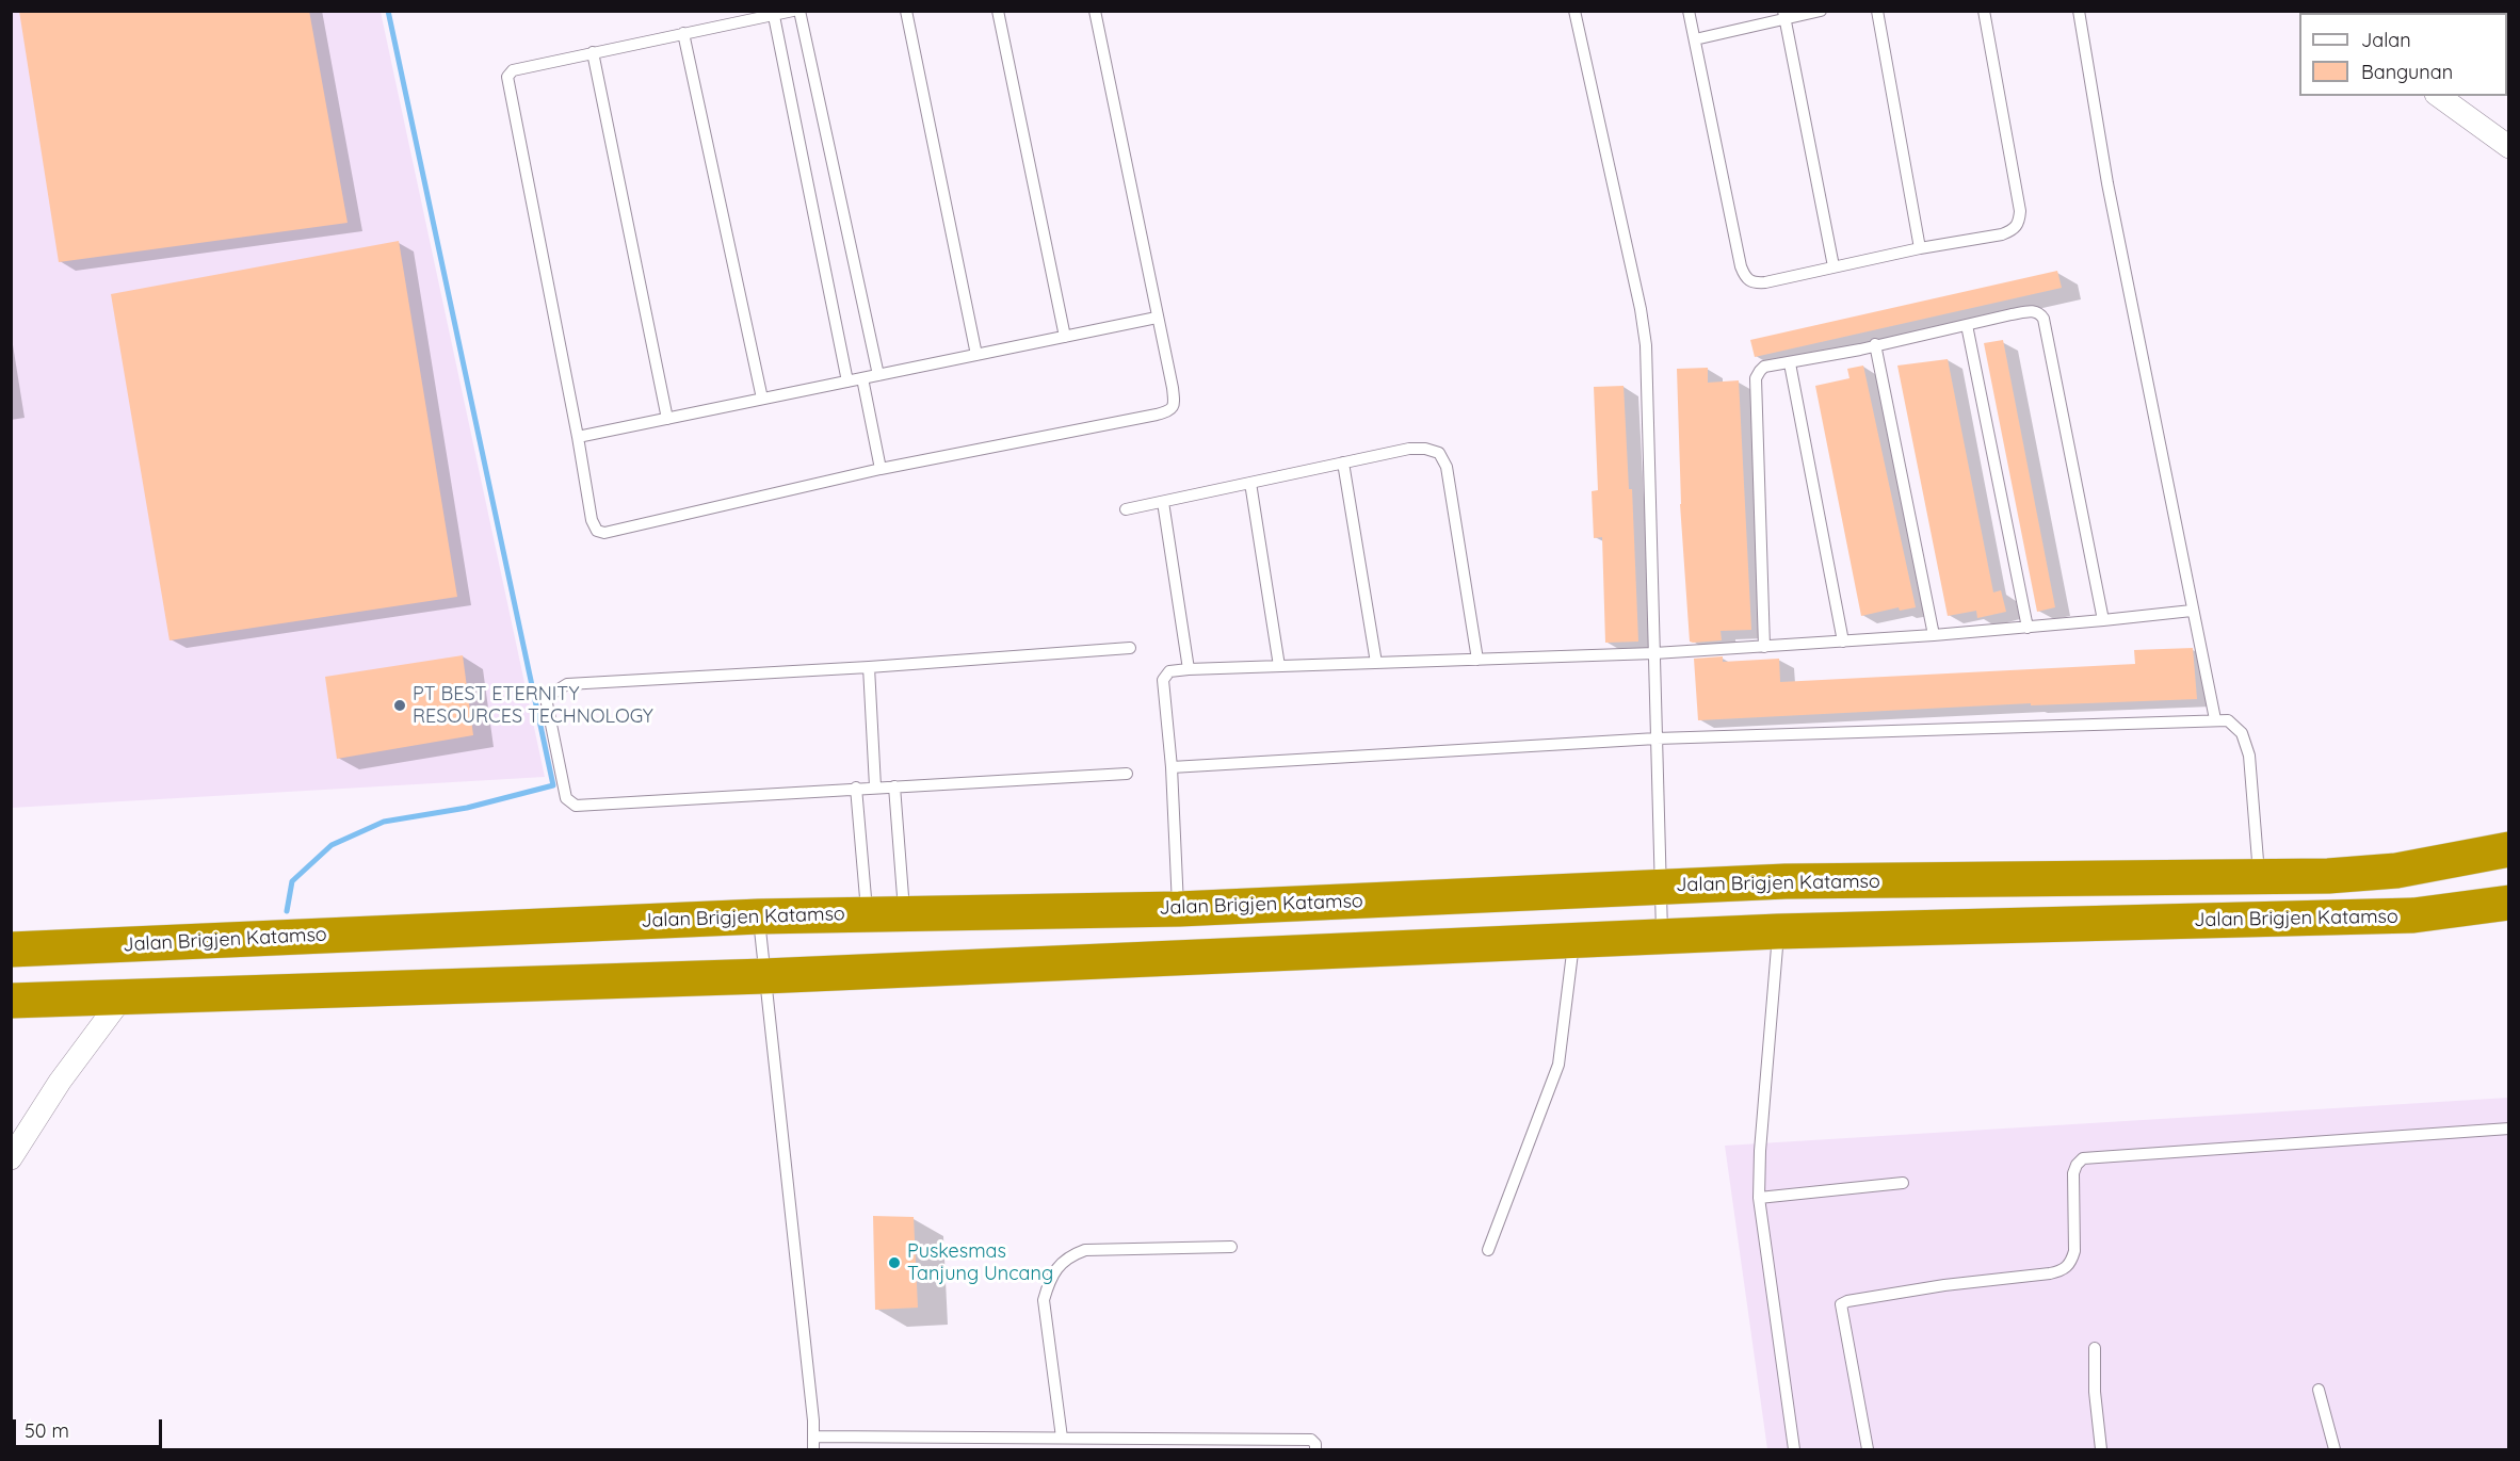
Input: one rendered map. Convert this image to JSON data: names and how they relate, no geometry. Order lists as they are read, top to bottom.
{
  "streets": {
    "highway": ["Jalan Brigjen Katamso"]
  },
  "places": ["PT BEST ETERNITY RESOURCES TECHNOLOGY", "Puskesmas Tanjung Uncang"],
  "legend": ["Jalan", "Bangunan"],
  "scale_bar": "50 m"
}
